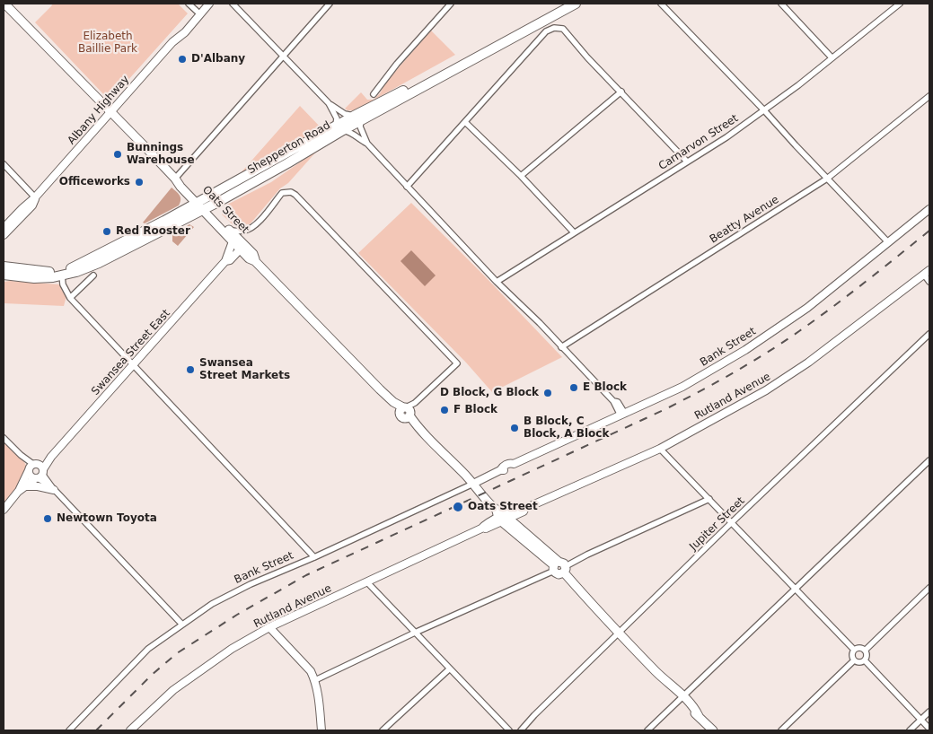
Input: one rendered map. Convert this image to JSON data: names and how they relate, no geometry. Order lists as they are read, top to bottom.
{
  "streets": {
    "highway": ["Shepperton Road"],
    "main road": ["Oats Street"],
    "street": [
      "Albany Highway",
      "Carnarvon Street",
      "Beatty Avenue",
      "Bank Street",
      "Swansea Street East",
      "Rutland Avenue",
      "Jupiter Street"
    ]
  },
  "crossings": [
    ["Albany Highway", "Oats Street"],
    ["Shepperton Road", "Oats Street"],
    ["Oats Street", "Bank Street"],
    ["Oats Street", "Swansea Street East"],
    ["Oats Street", "Rutland Avenue"]
  ],
  "parks": ["Elizabeth Baillie Park"],
  "places": [
    "D'Albany",
    "Bunnings Warehouse",
    "Officeworks",
    "Red Rooster",
    "Swansea Street Markets",
    "E Block",
    "D Block, G Block",
    "F Block",
    "B Block, C Block, A Block",
    "Oats Street",
    "Newtown Toyota"
  ]
}
